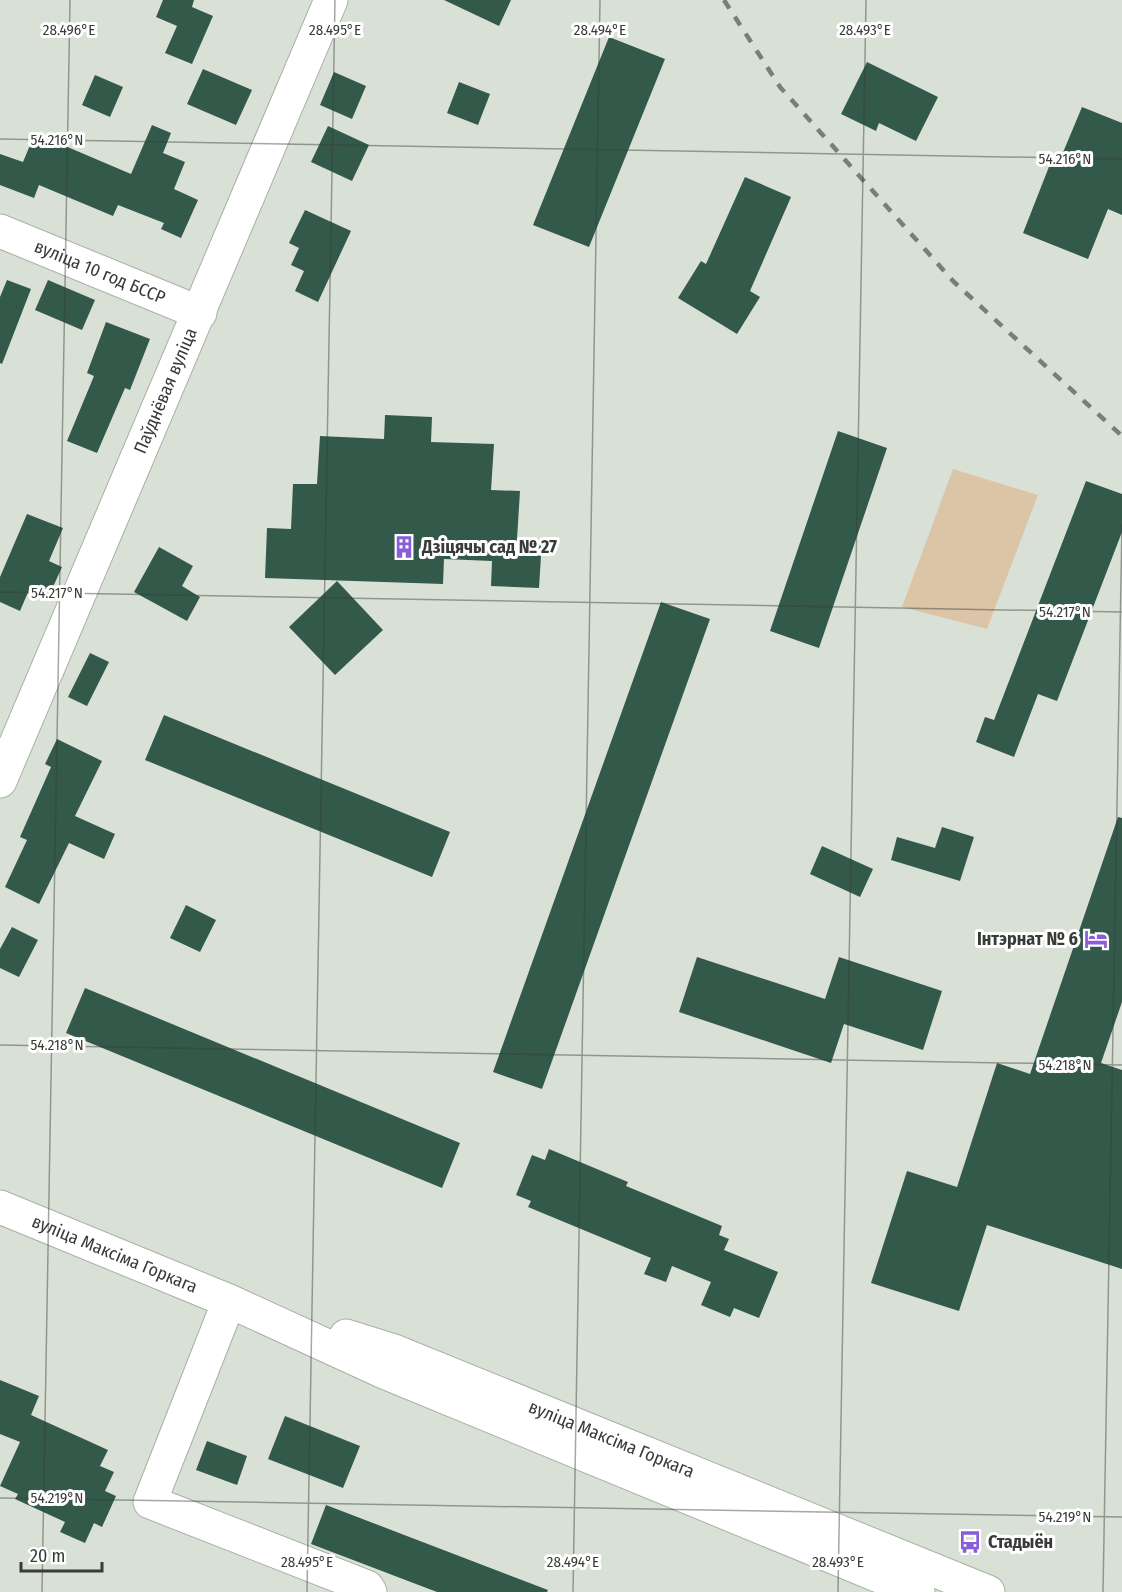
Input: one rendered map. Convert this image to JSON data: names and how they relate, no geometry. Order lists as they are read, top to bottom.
{
  "streets": {
    "street": ["вуліца 10 год БССР", "Паўднёвая вуліца", "вуліца Максіма Горкага"]
  },
  "crossings": [
    ["вуліца 10 год БССР", "Паўднёвая вуліца"]
  ],
  "places": {
    "building": ["Дзіцячы сад № 27"],
    "hotel": ["Інтэрнат № 6"],
    "bus stop": ["Стадыён"]
  },
  "scale_bar": "20 m",
  "coordinates": [
    "28.496°E",
    "28.495°E",
    "28.494°E",
    "28.493°E",
    "54.216°N",
    "54.217°N",
    "54.218°N",
    "54.219°N"
  ]
}
